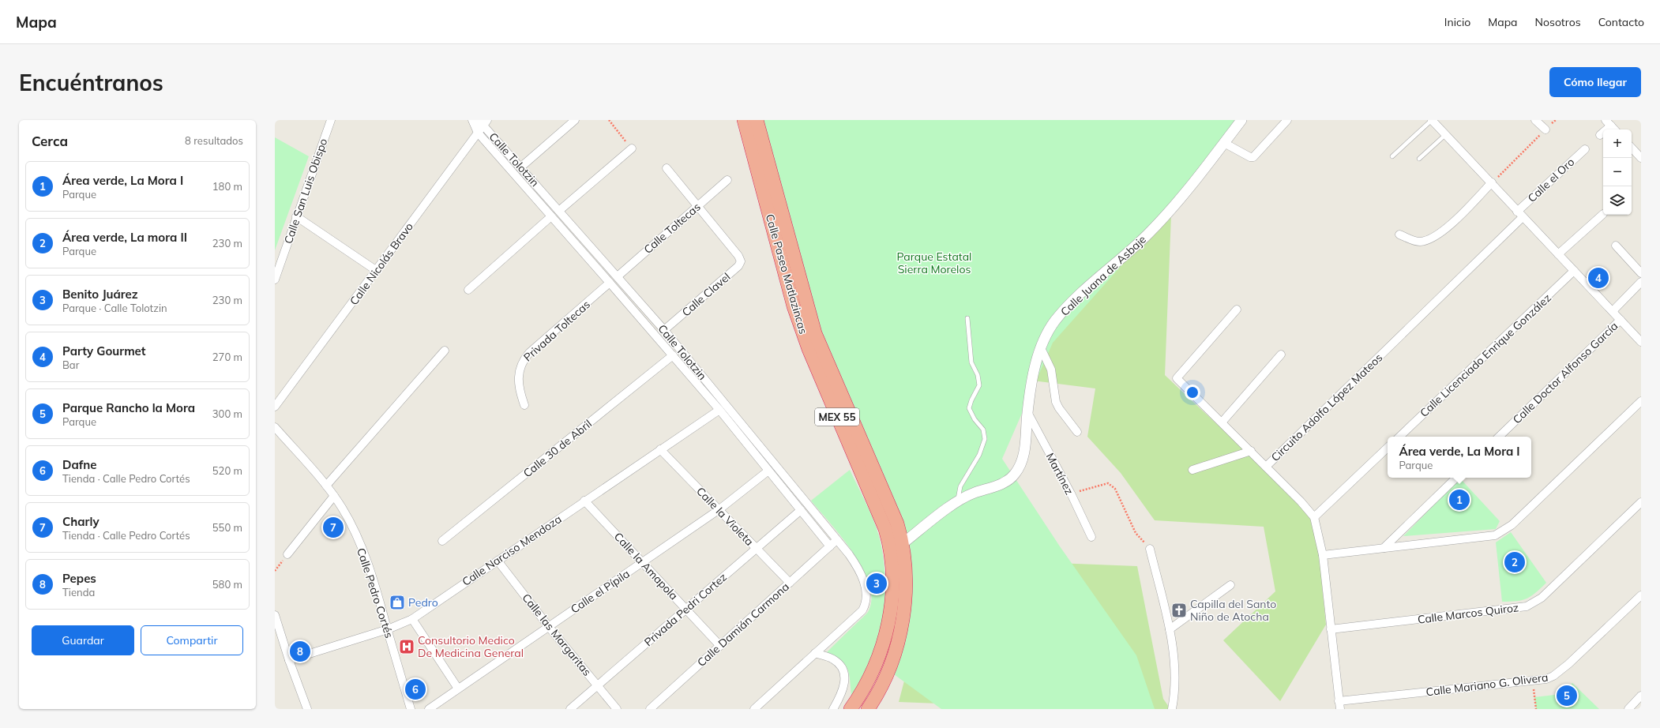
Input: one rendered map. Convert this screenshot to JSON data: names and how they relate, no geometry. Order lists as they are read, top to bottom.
{
  "streets": {
    "highway": ["Calle Paseo Matlazincas", "MEX 55"],
    "street": [
      "Calle Tolotzin",
      "Calle el Oro",
      "Calle San Luis Obispo",
      "Calle Toltecas",
      "Calle Nicolás Bravo",
      "Calle Juana de Asbaje",
      "Calle Clavel",
      "Privada Toltecas",
      "Calle Licenciado Enrique González",
      "Calle Doctor Alfonso García",
      "Circuito Adolfo López Mateos",
      "Calle 30 de Abril",
      "Martínez",
      "Calle la Violeta",
      "Calle Narciso Mendoza",
      "Calle la Amapola",
      "Calle el Pípila",
      "Calle Pedro Cortés",
      "Privada Pedri Cortez",
      "Calle Marcos Quiroz",
      "Calle Damián Carmona",
      "Calle las Margaritas",
      "Calle Mariano G. Olivera"
    ]
  },
  "crossings": [
    ["Calle Tolotzin", "Calle Toltecas"],
    ["Calle Tolotzin", "Calle Nicolás Bravo"],
    ["Calle Tolotzin", "Calle Clavel"],
    ["Calle Tolotzin", "Privada Toltecas"],
    ["Calle Tolotzin", "Calle 30 de Abril"],
    ["Calle Tolotzin", "Calle Narciso Mendoza"],
    ["Calle Tolotzin", "Calle el Pípila"],
    ["Calle Tolotzin", "Privada Pedri Cortez"],
    ["Calle Tolotzin", "Calle Damián Carmona"],
    ["Calle el Oro", "Circuito Adolfo López Mateos"],
    ["Calle Toltecas", "Calle Clavel"],
    ["Calle Paseo Matlazincas", "Calle Juana de Asbaje"],
    ["Calle Juana de Asbaje", "Martínez"],
    ["Circuito Adolfo López Mateos", "Calle Marcos Quiroz"],
    ["Circuito Adolfo López Mateos", "Calle Mariano G. Olivera"],
    ["Calle la Violeta", "Calle Narciso Mendoza"],
    ["Calle la Violeta", "Calle el Pípila"],
    ["Calle la Violeta", "Privada Pedri Cortez"],
    ["Calle la Violeta", "Calle Damián Carmona"],
    ["Calle Narciso Mendoza", "Calle la Amapola"],
    ["Calle Narciso Mendoza", "Calle Pedro Cortés"],
    ["Calle Narciso Mendoza", "Calle las Margaritas"],
    ["Calle la Amapola", "Calle el Pípila"],
    ["Calle la Amapola", "Privada Pedri Cortez"],
    ["Calle la Amapola", "Calle Damián Carmona"],
    ["Calle el Pípila", "Calle las Margaritas"],
    ["Privada Pedri Cortez", "Calle las Margaritas"]
  ],
  "parks": ["Parque Estatal Sierra Morelos"],
  "places": {
    "shop": ["Pedro"],
    "church": ["Capilla del Santo Niño de Atocha"],
    "hospital": ["Consultorio Medico De Medicina General"]
  },
  "page": {
    "header": "Mapa",
    "nav": [
      "Inicio",
      "Mapa",
      "Nosotros",
      "Contacto"
    ],
    "buttons": [
      "Cómo llegar",
      ["Guardar", "Compartir"]
    ],
    "title": "Encuéntranos",
    "heading": ["Cerca", "8 resultados"],
    "map_buttons": ["+", "−"],
    "list": [
      {
        "mark": "1",
        "name": "Área verde, La Mora I",
        "note": "Parque",
        "value": "180 m"
      },
      {
        "mark": "2",
        "name": "Área verde, La mora II",
        "note": "Parque",
        "value": "230 m"
      },
      {
        "mark": "3",
        "name": "Benito Juárez",
        "note": "Parque · Calle Tolotzin",
        "value": "230 m"
      },
      {
        "mark": "4",
        "name": "Party Gourmet",
        "note": "Bar",
        "value": "270 m"
      },
      {
        "mark": "5",
        "name": "Parque Rancho la Mora",
        "note": "Parque",
        "value": "300 m"
      },
      {
        "mark": "6",
        "name": "Dafne",
        "note": "Tienda · Calle Pedro Cortés",
        "value": "520 m"
      },
      {
        "mark": "7",
        "name": "Charly",
        "note": "Tienda · Calle Pedro Cortés",
        "value": "550 m"
      },
      {
        "mark": "8",
        "name": "Pepes",
        "note": "Tienda",
        "value": "580 m"
      }
    ],
    "pins": [
      "4",
      "1",
      "7",
      "2",
      "3",
      "8",
      "6",
      "5"
    ],
    "popup": ["Área verde, La Mora I", "Parque"]
  }
}
